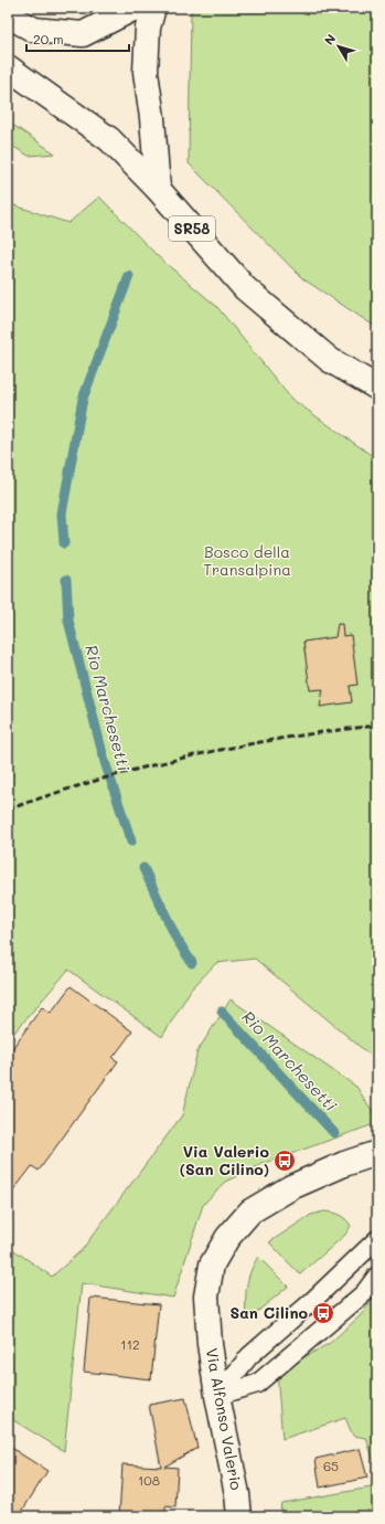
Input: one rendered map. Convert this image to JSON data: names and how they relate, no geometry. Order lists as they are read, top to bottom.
{
  "streets": {
    "main road": ["SR58", "Via Alfonso Valerio"]
  },
  "water": ["Rio Marchesetti"],
  "parks": ["Bosco della Transalpina"],
  "places": {
    "bus stop": ["Via Valerio (San Cilino)", "San Cilino"]
  },
  "house_numbers": ["112", "65", "108"],
  "scale_bar": "20 m",
  "north": "top left"
}
